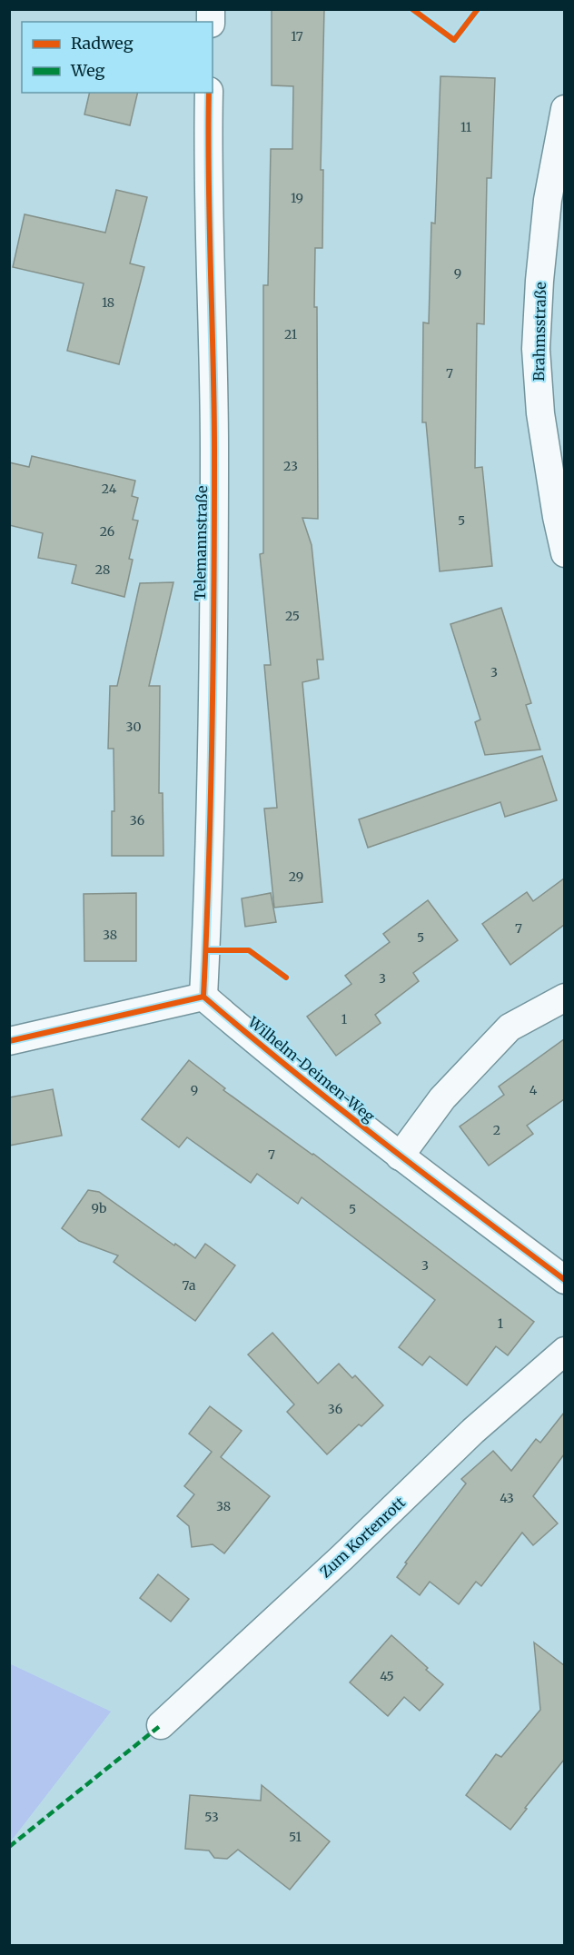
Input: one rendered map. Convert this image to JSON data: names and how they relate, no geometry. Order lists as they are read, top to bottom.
{
  "streets": {
    "street": [
      "Brahmsstraße",
      "Telemannstraße",
      "Wilhelm-Deimen-Weg",
      "Zum Kortenrott"
    ]
  },
  "crossings": [
    ["Telemannstraße", "Wilhelm-Deimen-Weg"]
  ],
  "house_numbers": [
    "17",
    "11",
    "19",
    "9",
    "18",
    "21",
    "7",
    "23",
    "24",
    "5",
    "26",
    "28",
    "25",
    "3",
    "30",
    "36",
    "29",
    "7",
    "38",
    "5",
    "3",
    "1",
    "9",
    "4",
    "2",
    "7",
    "9b",
    "5",
    "3",
    "7a",
    "1",
    "36",
    "43",
    "38",
    "45",
    "53",
    "51"
  ],
  "legend": ["Radweg", "Weg"]
}
